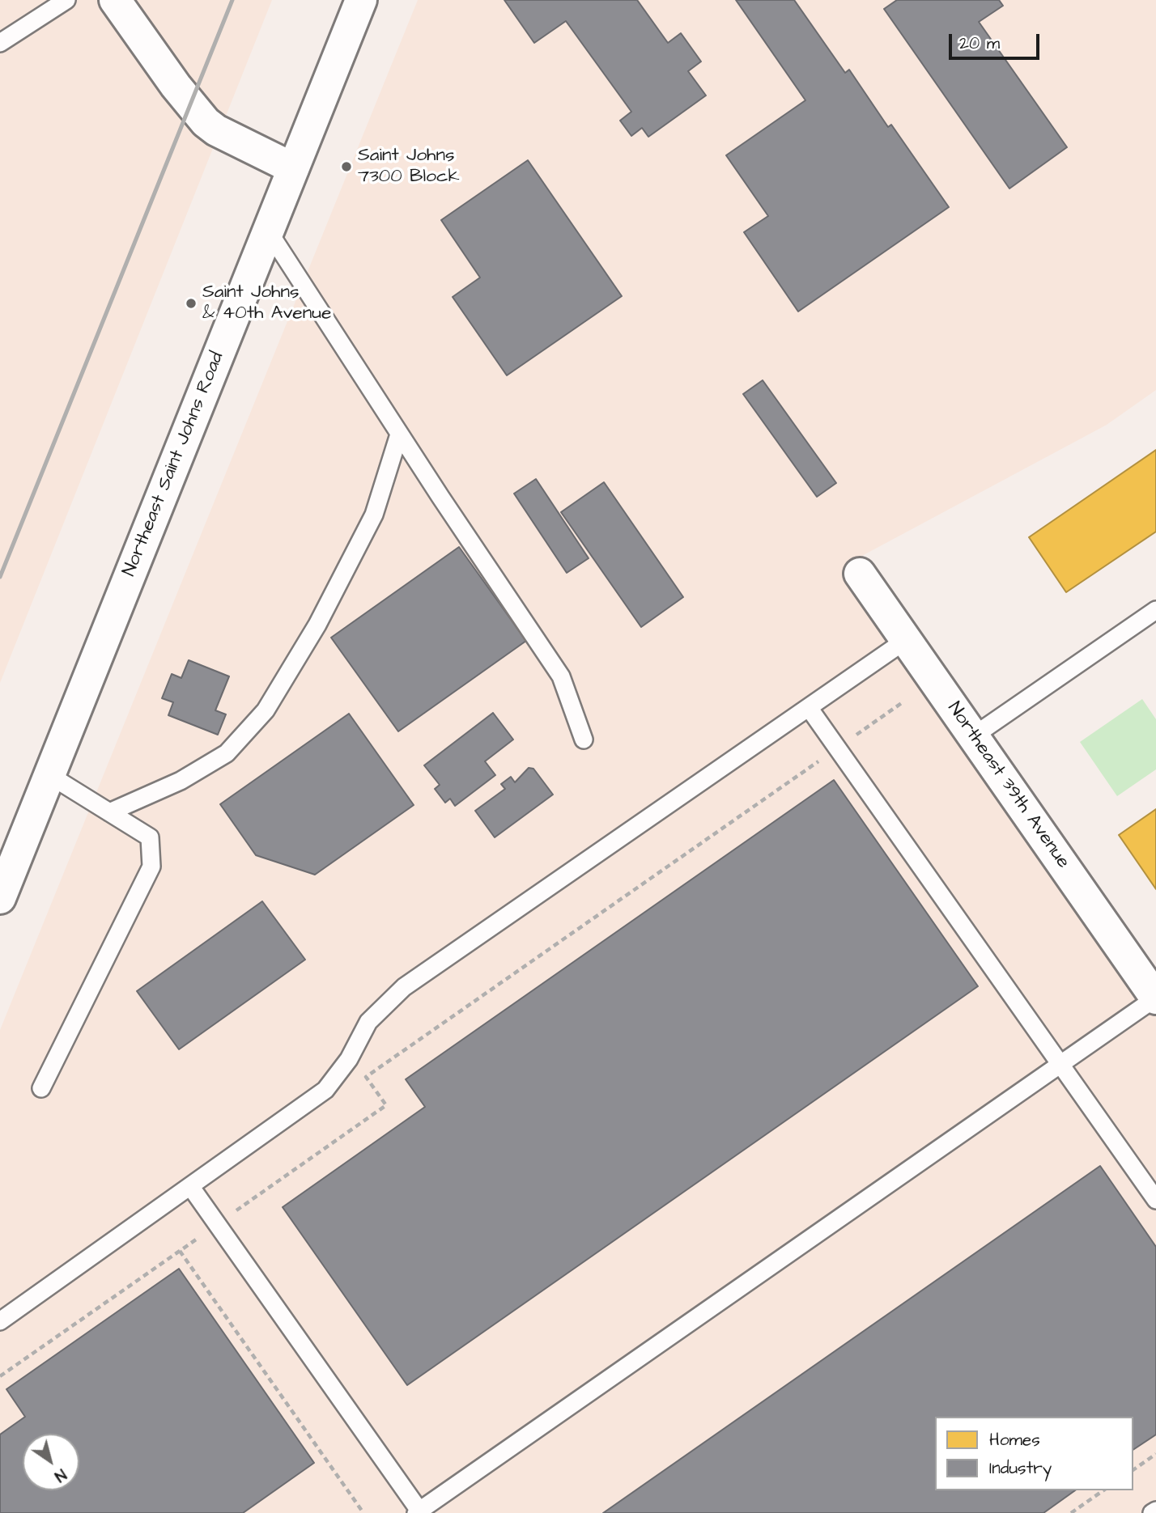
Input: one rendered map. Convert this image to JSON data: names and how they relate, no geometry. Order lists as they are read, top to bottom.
{
  "streets": {
    "main road": ["Northeast Saint Johns Road", "Northeast 39th Avenue"]
  },
  "places": ["Saint Johns 7300 Block", "Saint Johns & 40th Avenue"],
  "legend": ["Homes", "Industry"],
  "scale_bar": "20 m",
  "north": "bottom right"
}
